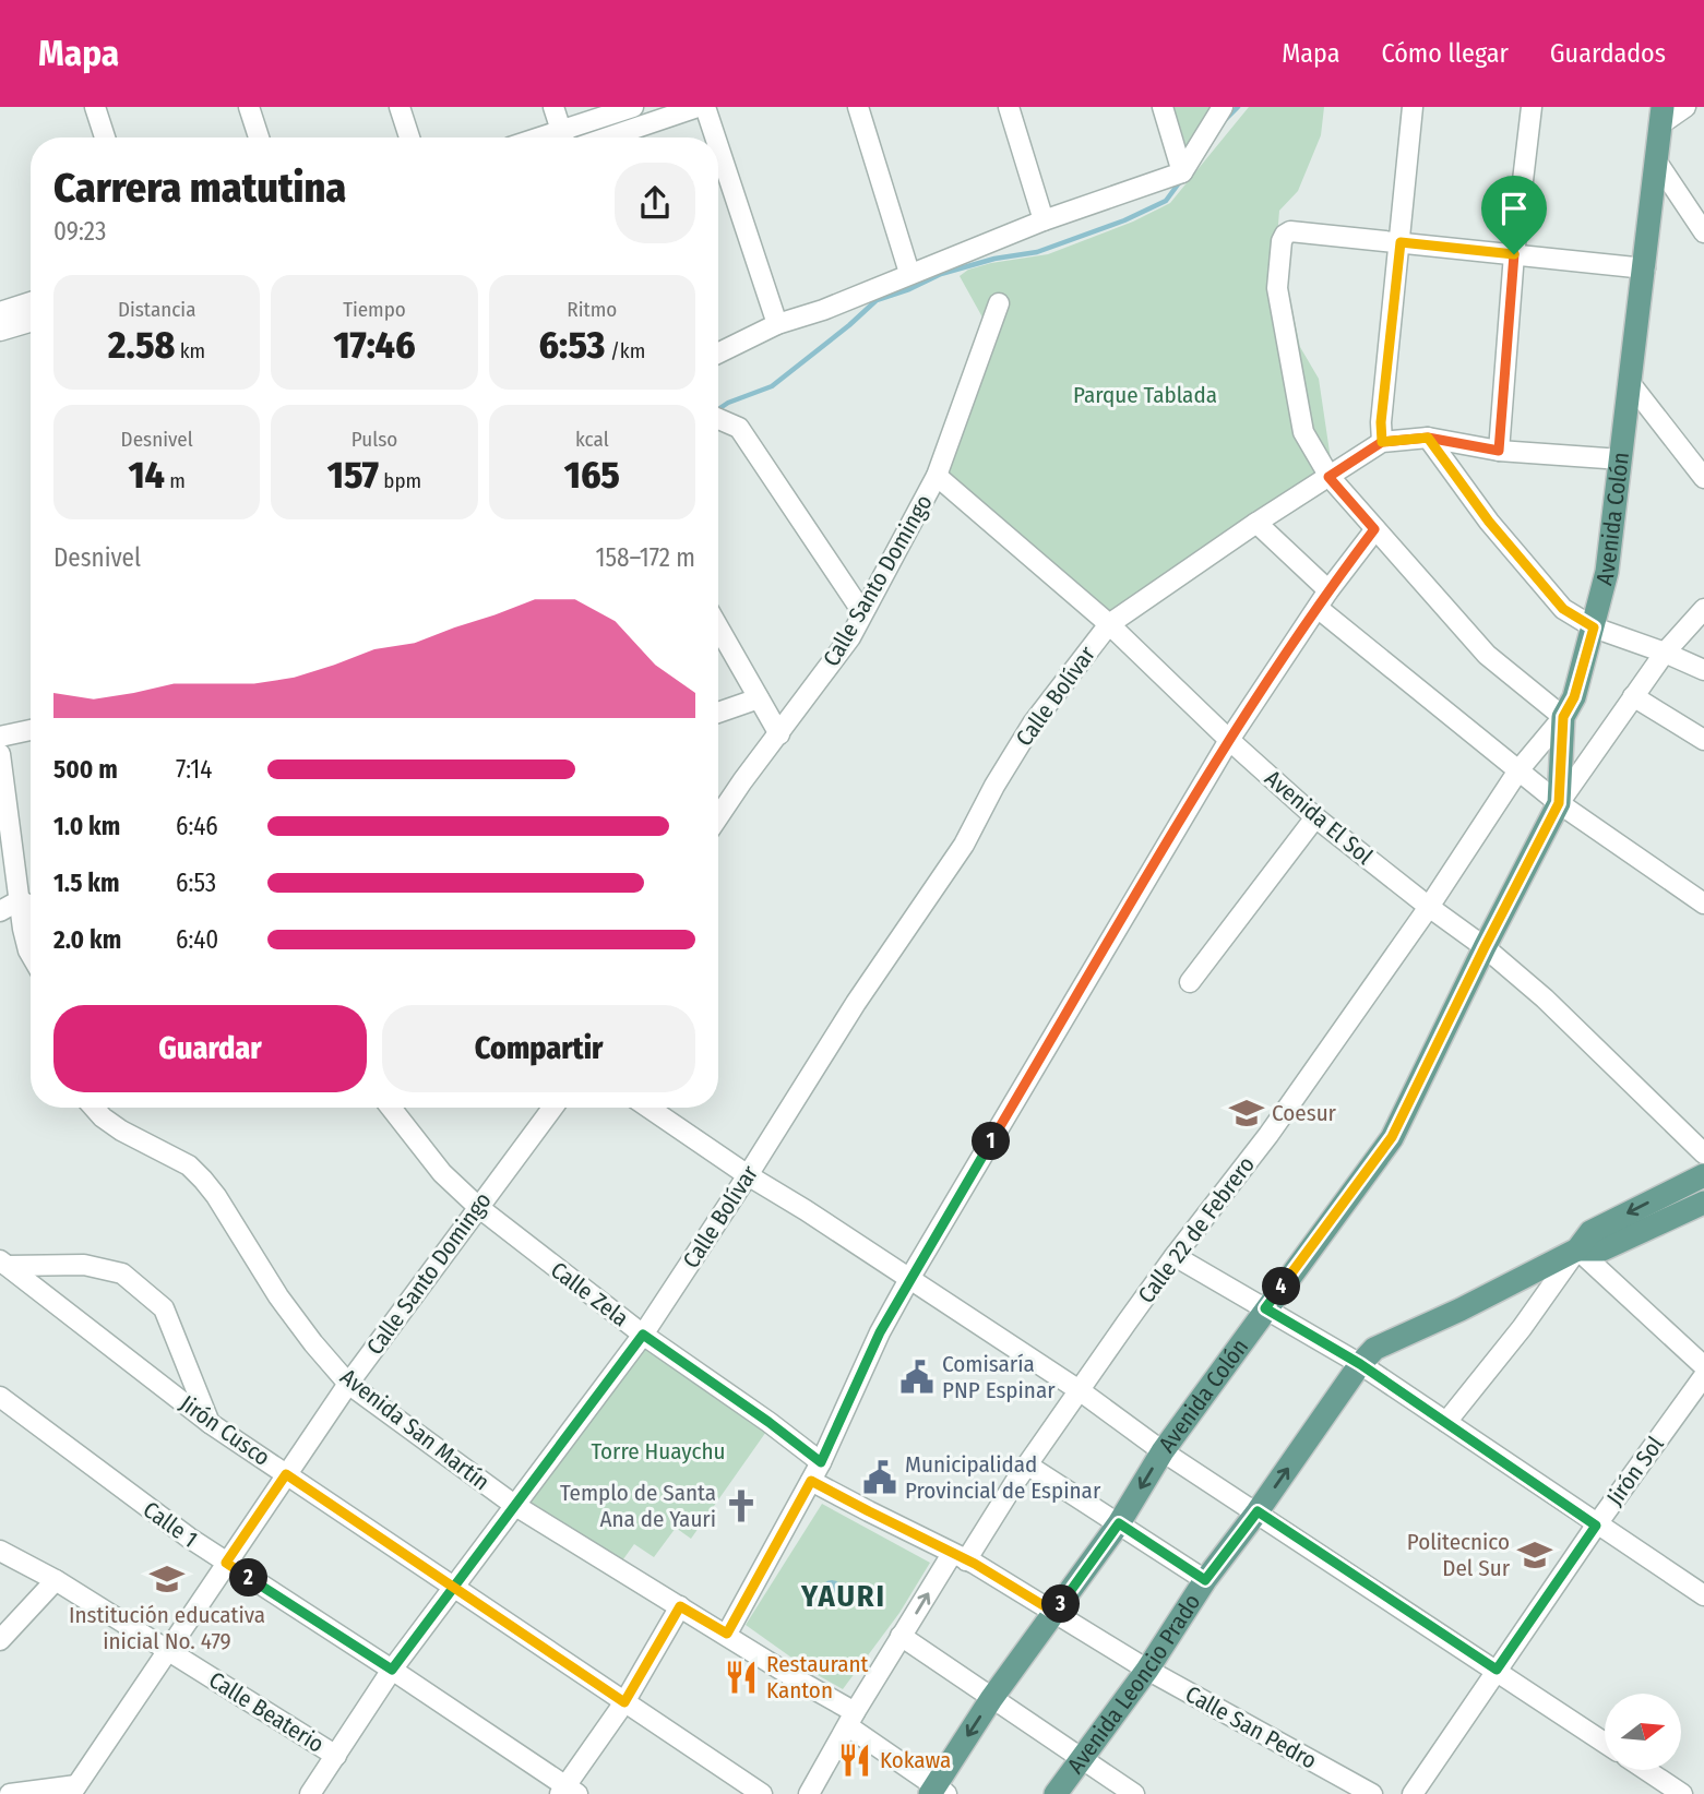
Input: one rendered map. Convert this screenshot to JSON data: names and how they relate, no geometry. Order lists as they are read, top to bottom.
{
  "streets": {
    "main road": ["Avenida Colón", "Avenida Leoncio Prado"],
    "street": [
      "Calle Santo Domingo",
      "Calle Bolívar",
      "Avenida El Sol",
      "Calle 22 de Febrero",
      "Calle Zela",
      "Avenida San Martín",
      "Jirón Cusco",
      "Jirón Sol",
      "Calle 1",
      "Calle Beaterio",
      "Calle San Pedro"
    ]
  },
  "crossings": [
    ["Avenida Colón", "Avenida El Sol"],
    ["Avenida Colón", "Calle 22 de Febrero"],
    ["Avenida Colón", "Avenida San Martín"],
    ["Avenida Colón", "Calle San Pedro"],
    ["Calle Santo Domingo", "Avenida El Sol"],
    ["Calle Santo Domingo", "Calle Zela"],
    ["Calle Santo Domingo", "Avenida San Martín"],
    ["Calle Santo Domingo", "Jirón Cusco"],
    ["Calle Santo Domingo", "Calle 1"],
    ["Calle Santo Domingo", "Calle Beaterio"],
    ["Calle Bolívar", "Avenida El Sol"],
    ["Calle Bolívar", "Calle Zela"],
    ["Calle Bolívar", "Avenida San Martín"],
    ["Calle Bolívar", "Jirón Cusco"],
    ["Calle Bolívar", "Calle 1"],
    ["Calle Bolívar", "Calle Beaterio"],
    ["Avenida El Sol", "Calle 22 de Febrero"],
    ["Calle 22 de Febrero", "Avenida San Martín"],
    ["Calle 22 de Febrero", "Calle San Pedro"],
    ["Avenida Leoncio Prado", "Calle San Pedro"]
  ],
  "districts": ["YAURI"],
  "parks": ["Parque Tablada", "Torre Huaychu"],
  "places": {
    "school or university": ["Coesur", "Politecnico Del Sur", "Institución educativa inicial No. 479"],
    "public building": ["Comisaría PNP Espinar", "Municipalidad Provincial de Espinar"],
    "church": ["Templo de Santa Ana de Yauri"],
    "restaurant": ["Restaurant Kanton", "Kokawa"]
  },
  "north": "right",
  "page": {
    "header": "Mapa",
    "nav": ["Mapa", "Cómo llegar", "Guardados"],
    "heading": ["Carrera matutina", "09:23"],
    "stats": [
      ["Distancia", "2.58 km"],
      ["Tiempo", "17:46"],
      ["Ritmo", "6:53 /km"],
      ["Desnivel", "14 m"],
      ["Pulso", "157 bpm"],
      ["kcal", "165"]
    ],
    "chart": ["Desnivel", "158–172 m"],
    "list": [
      {
        "name": "500 m",
        "note": "7:14"
      },
      {
        "name": "1.0 km",
        "note": "6:46"
      },
      {
        "name": "1.5 km",
        "note": "6:53"
      },
      {
        "name": "2.0 km",
        "note": "6:40"
      }
    ],
    "buttons": ["Guardar", "Compartir"],
    "pins": [
      "1",
      "4",
      "2",
      "3"
    ]
  }
}
